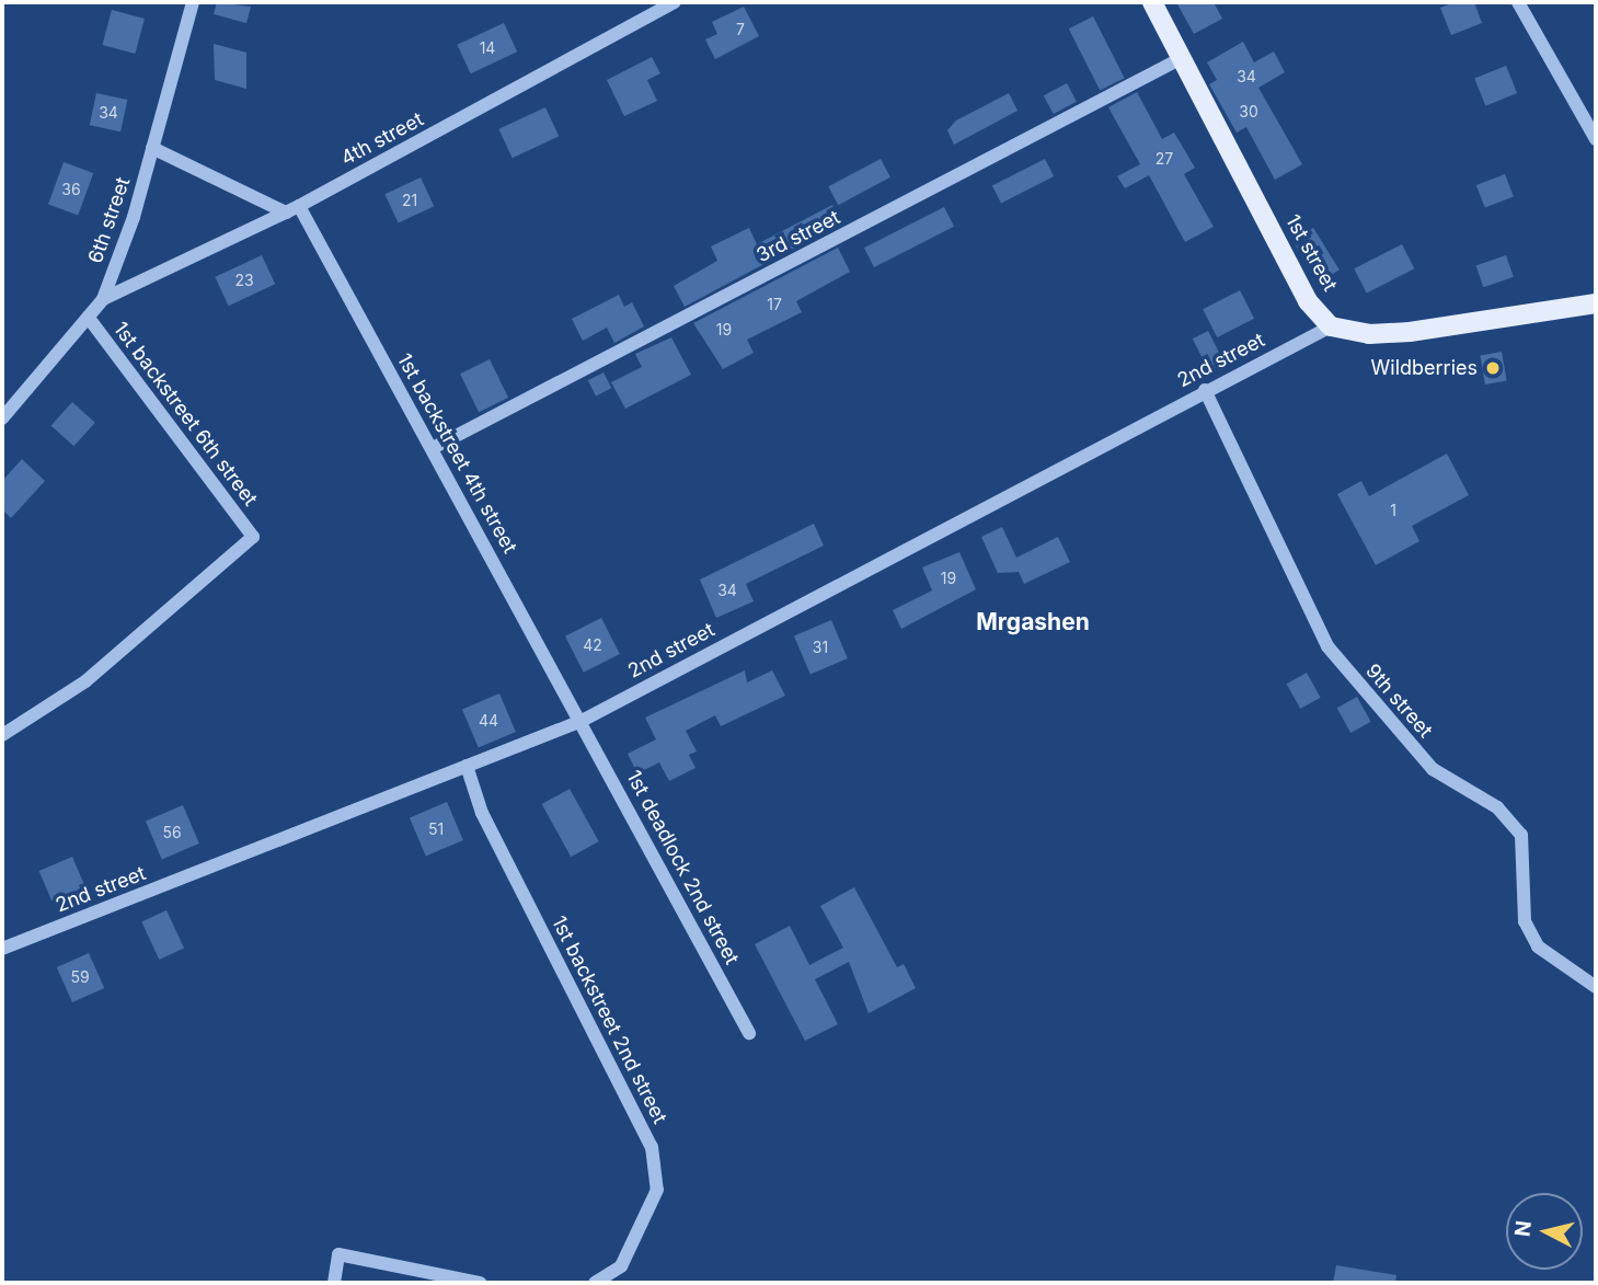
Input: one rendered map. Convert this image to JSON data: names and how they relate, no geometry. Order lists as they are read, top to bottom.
{
  "streets": {
    "main road": ["1st street"],
    "street": [
      "4th street",
      "6th street",
      "3rd street",
      "2nd street",
      "1st backstreet 6th street",
      "1st backstreet 4th street",
      "9th street",
      "1st deadlock 2nd street",
      "1st backstreet 2nd street"
    ]
  },
  "crossings": [
    ["4th street", "6th street"],
    ["4th street", "1st backstreet 4th street"],
    ["6th street", "1st backstreet 6th street"],
    ["3rd street", "1st street"],
    ["3rd street", "1st backstreet 4th street"],
    ["1st street", "2nd street"],
    ["2nd street", "1st backstreet 4th street"],
    ["2nd street", "9th street"],
    ["2nd street", "1st deadlock 2nd street"],
    ["2nd street", "1st backstreet 2nd street"],
    ["1st backstreet 4th street", "1st deadlock 2nd street"]
  ],
  "districts": ["Mrgashen"],
  "places": ["Wildberries"],
  "house_numbers": [
    "7",
    "14",
    "34",
    "30",
    "34",
    "27",
    "36",
    "21",
    "23",
    "17",
    "19",
    "1",
    "19",
    "34",
    "42",
    "31",
    "44",
    "51",
    "56",
    "59"
  ],
  "north": "left"
}
